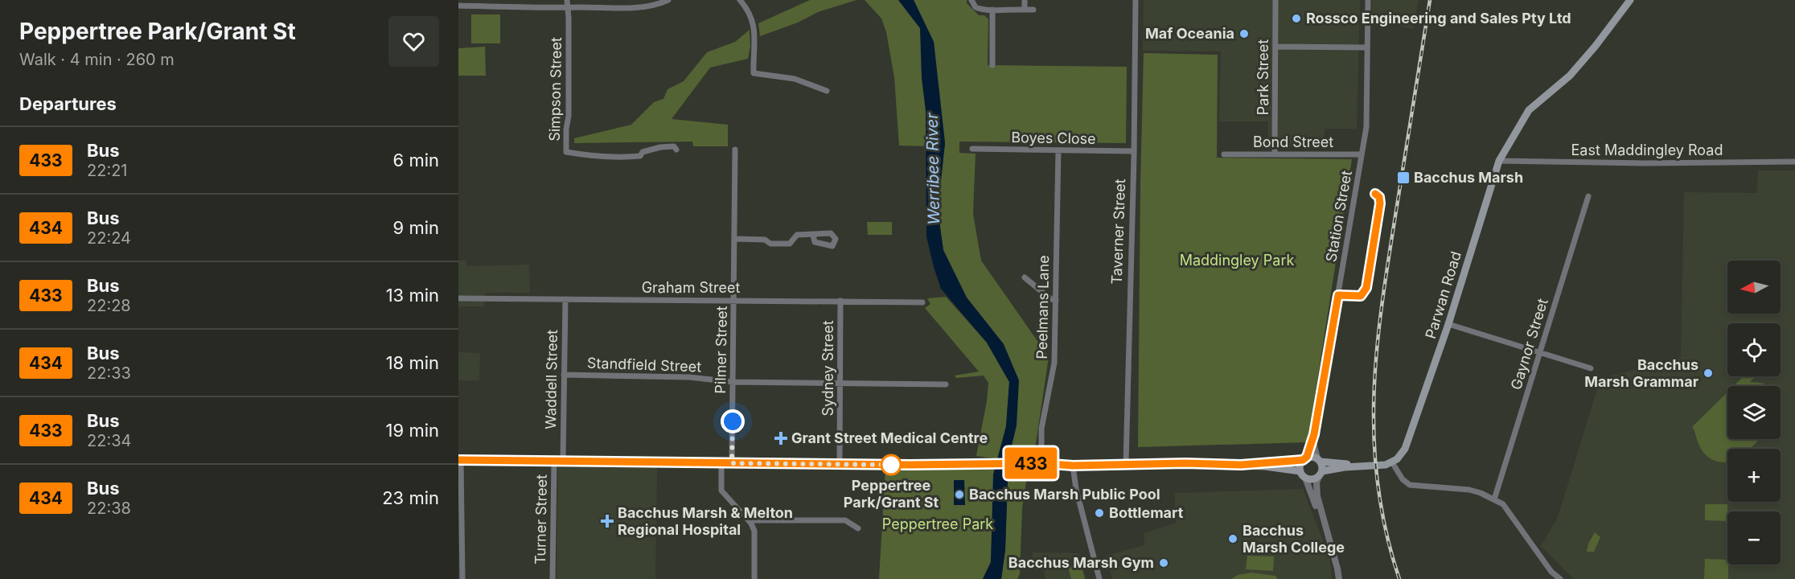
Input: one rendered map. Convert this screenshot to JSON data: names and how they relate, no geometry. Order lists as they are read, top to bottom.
{
  "streets": {
    "main road": ["Parwan Road"],
    "street": [
      "Park Street",
      "Simpson Street",
      "Boyes Close",
      "Bond Street",
      "East Maddingley Road",
      "Station Street",
      "Taverner Street",
      "Graham Street",
      "Peelmans Lane",
      "Gaynor Street",
      "Pilmer Street",
      "Standfield Street",
      "Sydney Street",
      "Waddell Street",
      "Turner Street"
    ]
  },
  "crossings": [
    ["Park Street", "Bond Street"],
    ["Boyes Close", "Taverner Street"],
    ["Boyes Close", "Peelmans Lane"],
    ["Bond Street", "Station Street"],
    ["East Maddingley Road", "Parwan Road"],
    ["Graham Street", "Pilmer Street"],
    ["Graham Street", "Sydney Street"],
    ["Graham Street", "Waddell Street"],
    ["Pilmer Street", "Standfield Street"],
    ["Standfield Street", "Sydney Street"],
    ["Standfield Street", "Waddell Street"]
  ],
  "water": ["Werribee River"],
  "parks": ["Maddingley Park", "Peppertree Park"],
  "places": {
    "other": [
      "Rossco Engineering and Sales Pty Ltd",
      "Maf Oceania",
      "Bacchus Marsh Grammar",
      "Peppertree Park/Grant St",
      "Bacchus Marsh Public Pool",
      "Bottlemart",
      "Bacchus Marsh College",
      "Bacchus Marsh Gym"
    ],
    "transit": ["Bacchus Marsh"],
    "health": ["Grant Street Medical Centre", "Bacchus Marsh & Melton Regional Hospital"]
  },
  "lines": ["bus line 433"],
  "north": "left",
  "page": {
    "heading": [
      ["Peppertree Park/Grant St", "Walk · 4 min · 260 m"],
      "Departures"
    ],
    "on_map": "433",
    "list": [
      {
        "mark": "433",
        "name": "Bus",
        "note": "22:21",
        "value": "6 min"
      },
      {
        "mark": "434",
        "name": "Bus",
        "note": "22:24",
        "value": "9 min"
      },
      {
        "mark": "433",
        "name": "Bus",
        "note": "22:28",
        "value": "13 min"
      },
      {
        "mark": "434",
        "name": "Bus",
        "note": "22:33",
        "value": "18 min"
      },
      {
        "mark": "433",
        "name": "Bus",
        "note": "22:34",
        "value": "19 min"
      },
      {
        "mark": "434",
        "name": "Bus",
        "note": "22:38",
        "value": "23 min"
      }
    ],
    "map_buttons": ["+", "−"]
  }
}
